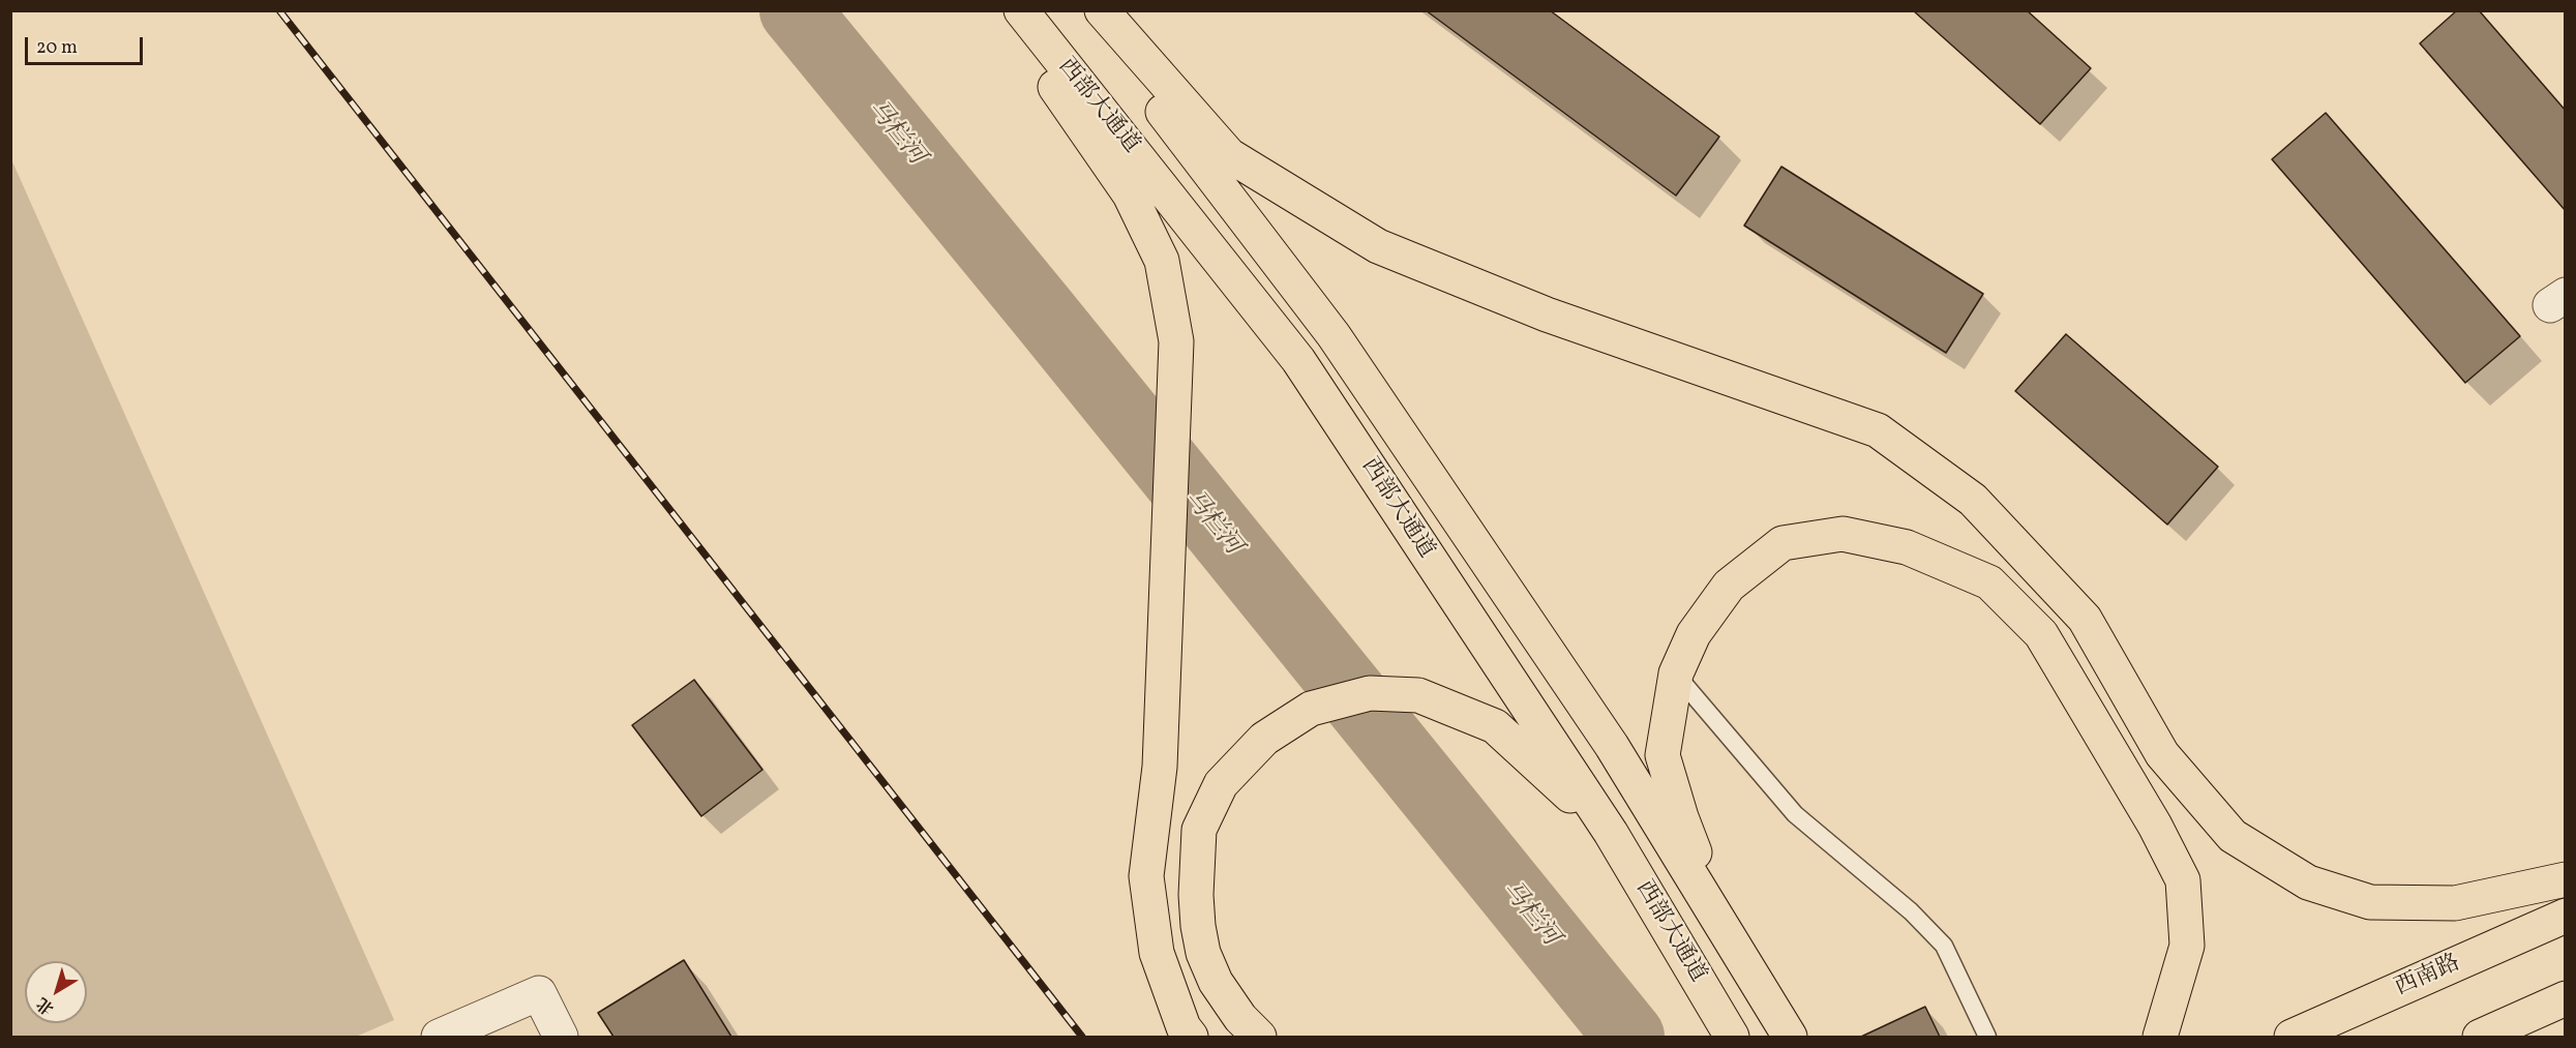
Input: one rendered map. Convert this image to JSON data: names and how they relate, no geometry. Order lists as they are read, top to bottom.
{
  "streets": {
    "main road": ["西部大通道", "西南路"]
  },
  "water": ["马栏河"],
  "scale_bar": "20 m",
  "north": "bottom left"
}
